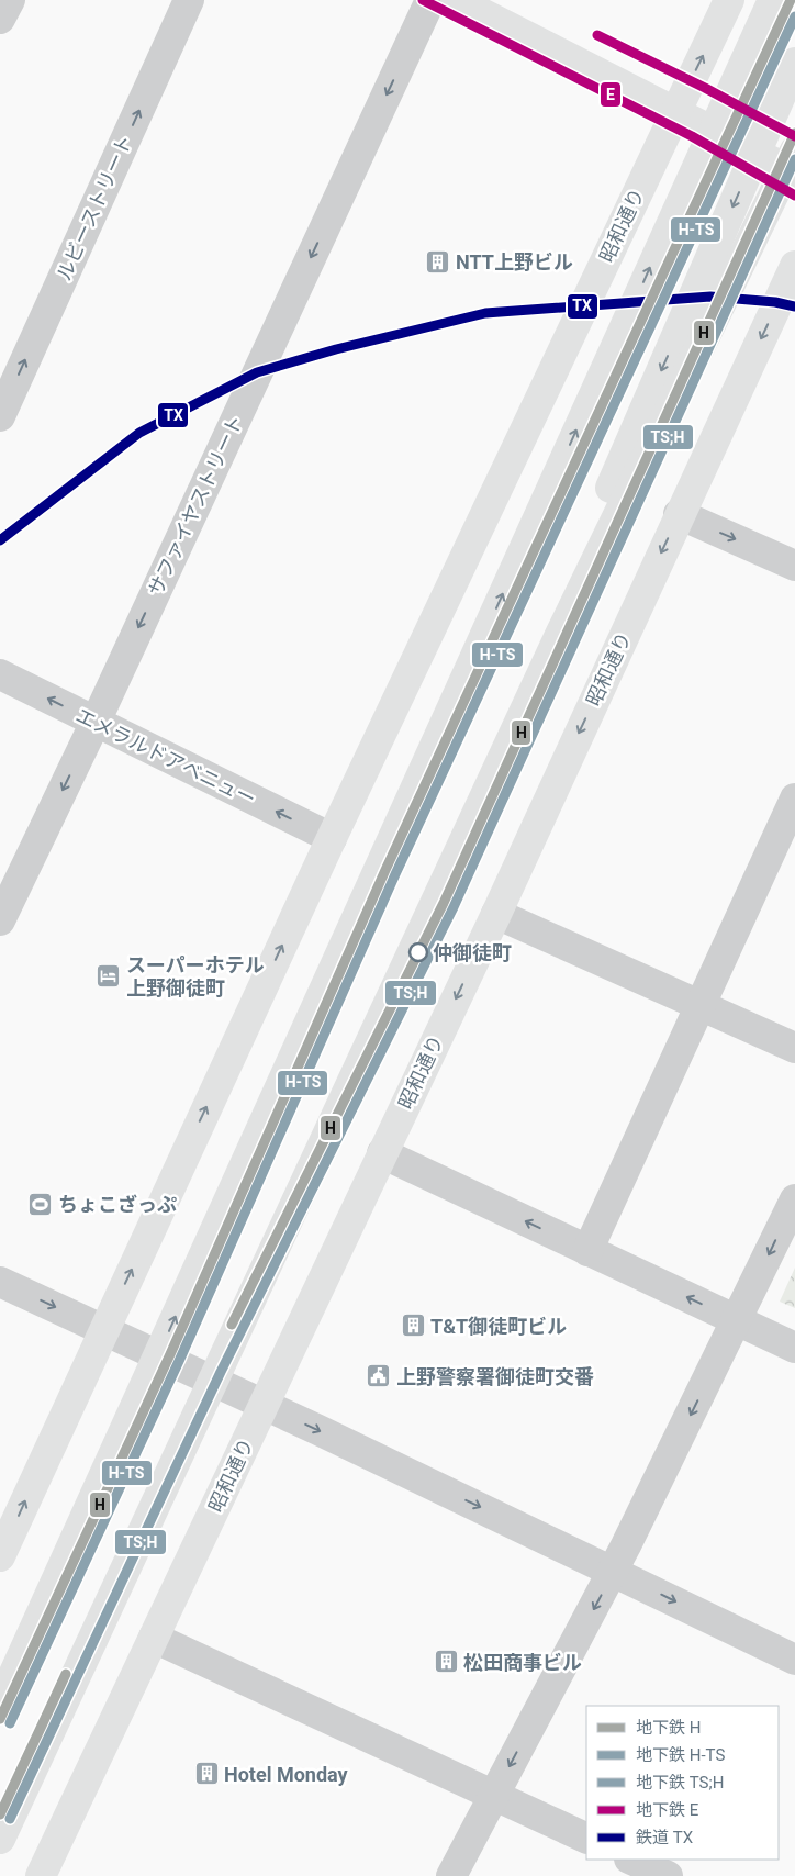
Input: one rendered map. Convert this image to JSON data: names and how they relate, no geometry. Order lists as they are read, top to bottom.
{
  "streets": {
    "main road": ["昭和通り"],
    "street": ["ルビーストリート", "サファイヤストリート", "エメラルドアベニュー"]
  },
  "crossings": [
    ["昭和通り", "エメラルドアベニュー"],
    ["サファイヤストリート", "エメラルドアベニュー"]
  ],
  "one_way": ["ルビーストリート", "サファイヤストリート", "エメラルドアベニュー"],
  "places": {
    "building": [
      "NTT上野ビル",
      "T&T御徒町ビル",
      "松田商事ビル",
      "Hotel Monday"
    ],
    "other": ["仲御徒町"],
    "hotel": ["スーパーホテル 上野御徒町"],
    "sports": ["ちょこざっぷ"],
    "public building": ["上野警察署御徒町交番"]
  },
  "lines": [
    "metro line H",
    "metro line E",
    "metro line H-TS",
    "metro line TS;H",
    "rail line TX"
  ],
  "legend": [
    "地下鉄 H",
    "地下鉄 H-TS",
    "地下鉄 TS;H",
    "地下鉄 E",
    "鉄道 TX"
  ]
}
